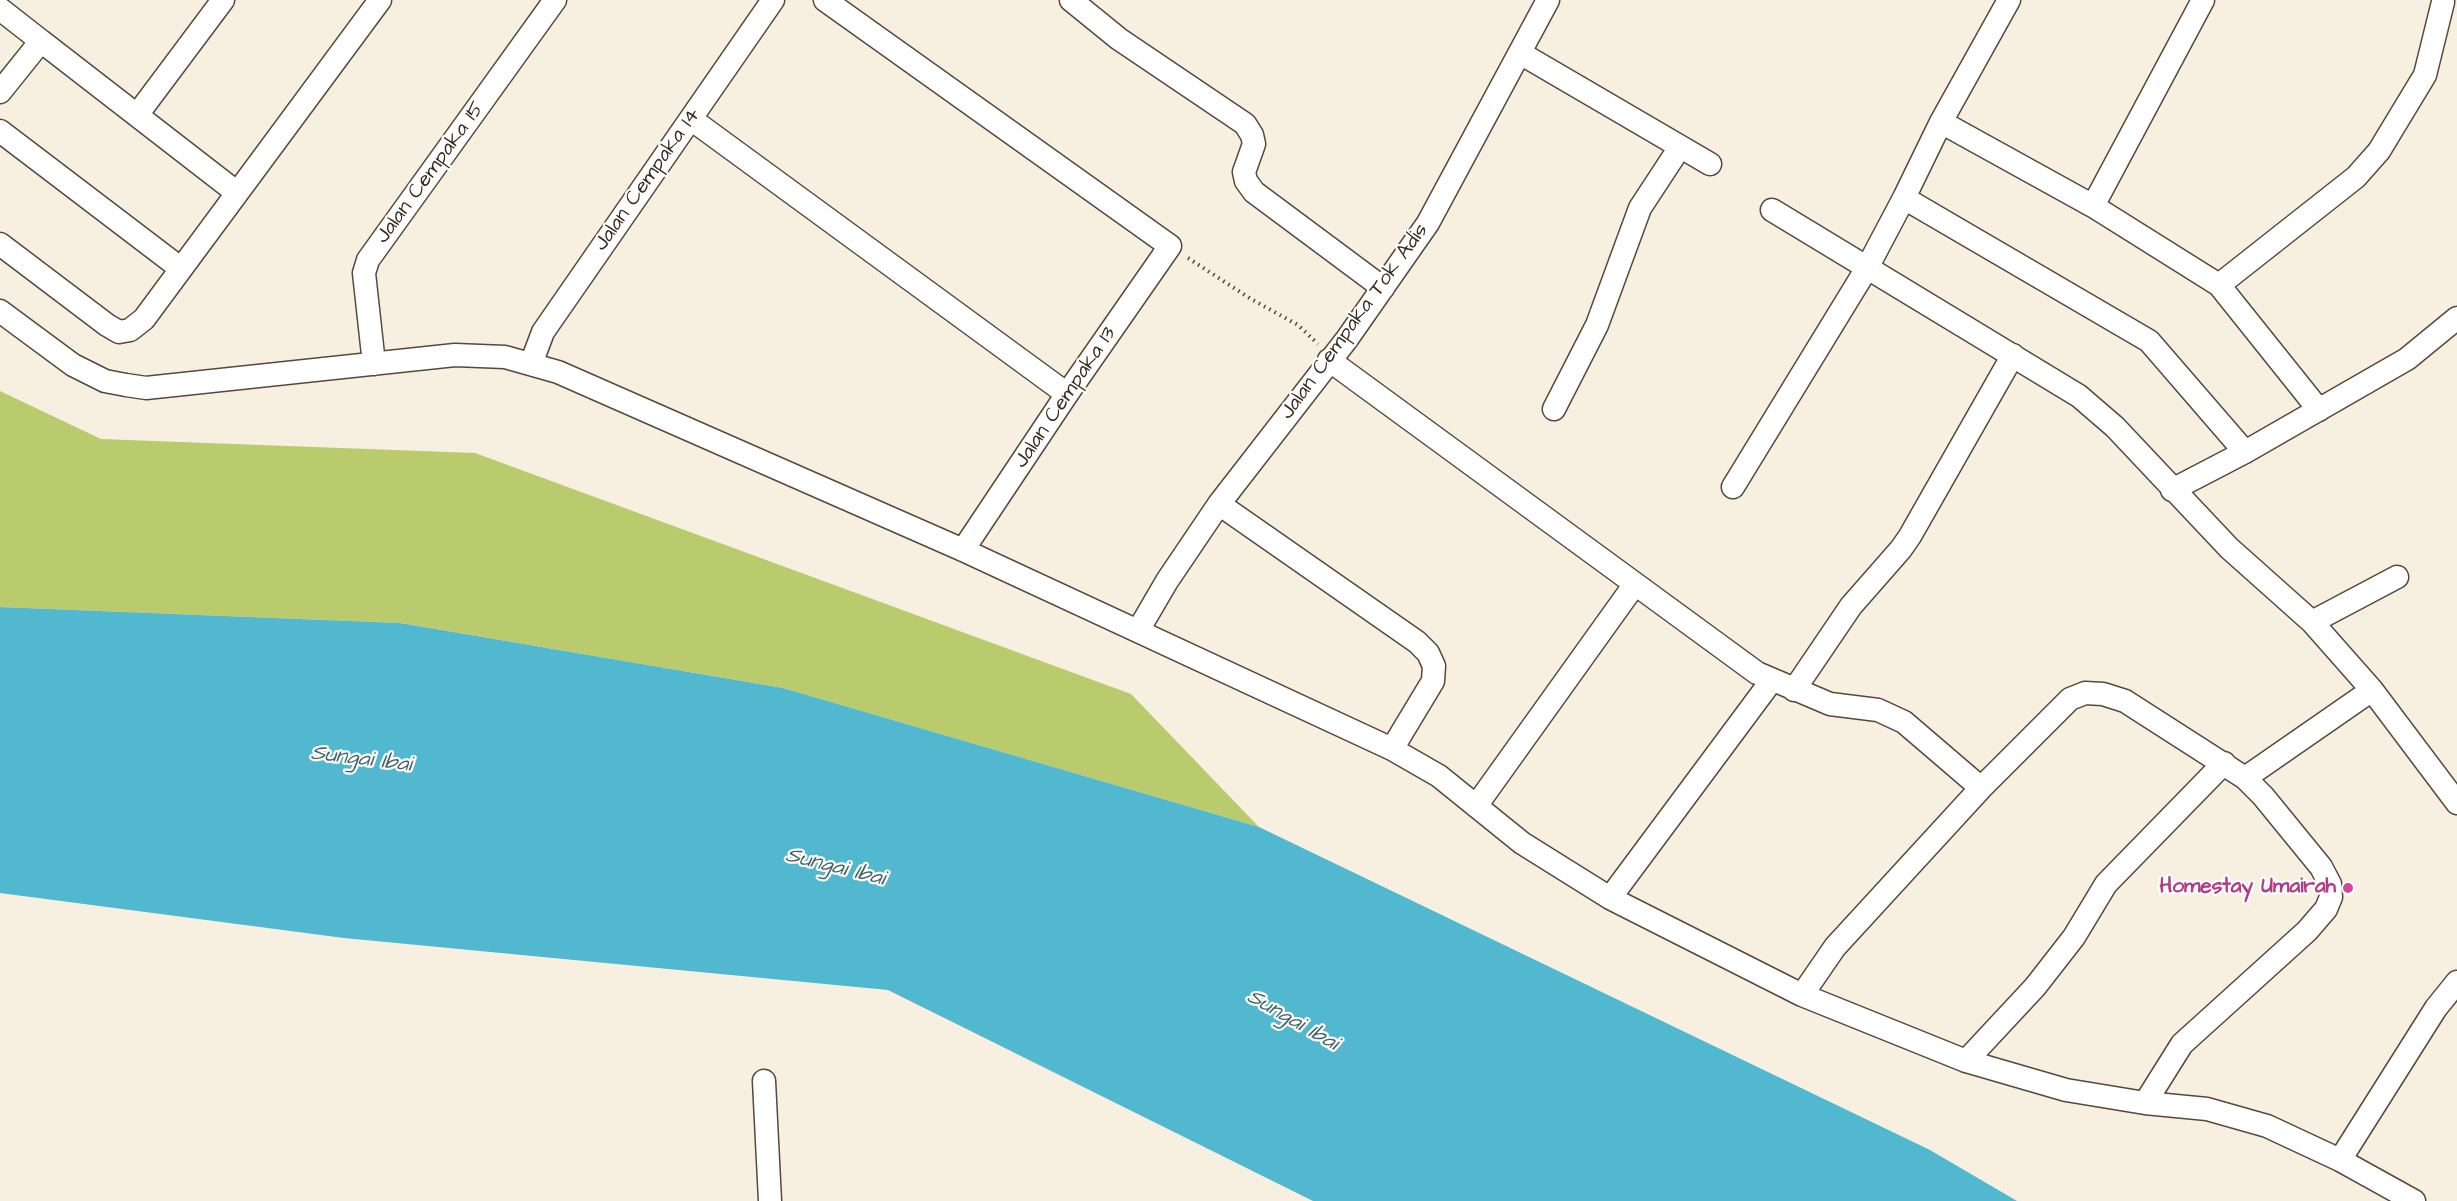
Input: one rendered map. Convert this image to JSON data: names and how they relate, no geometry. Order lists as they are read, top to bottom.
{
  "streets": {
    "street": [
      "Jalan Cempaka 15",
      "Jalan Cempaka 14",
      "Jalan Cempaka Tok Adis",
      "Jalan Cempaka 13"
    ]
  },
  "water": ["Sungai Ibai"],
  "places": ["Homestay Umairah"]
}
